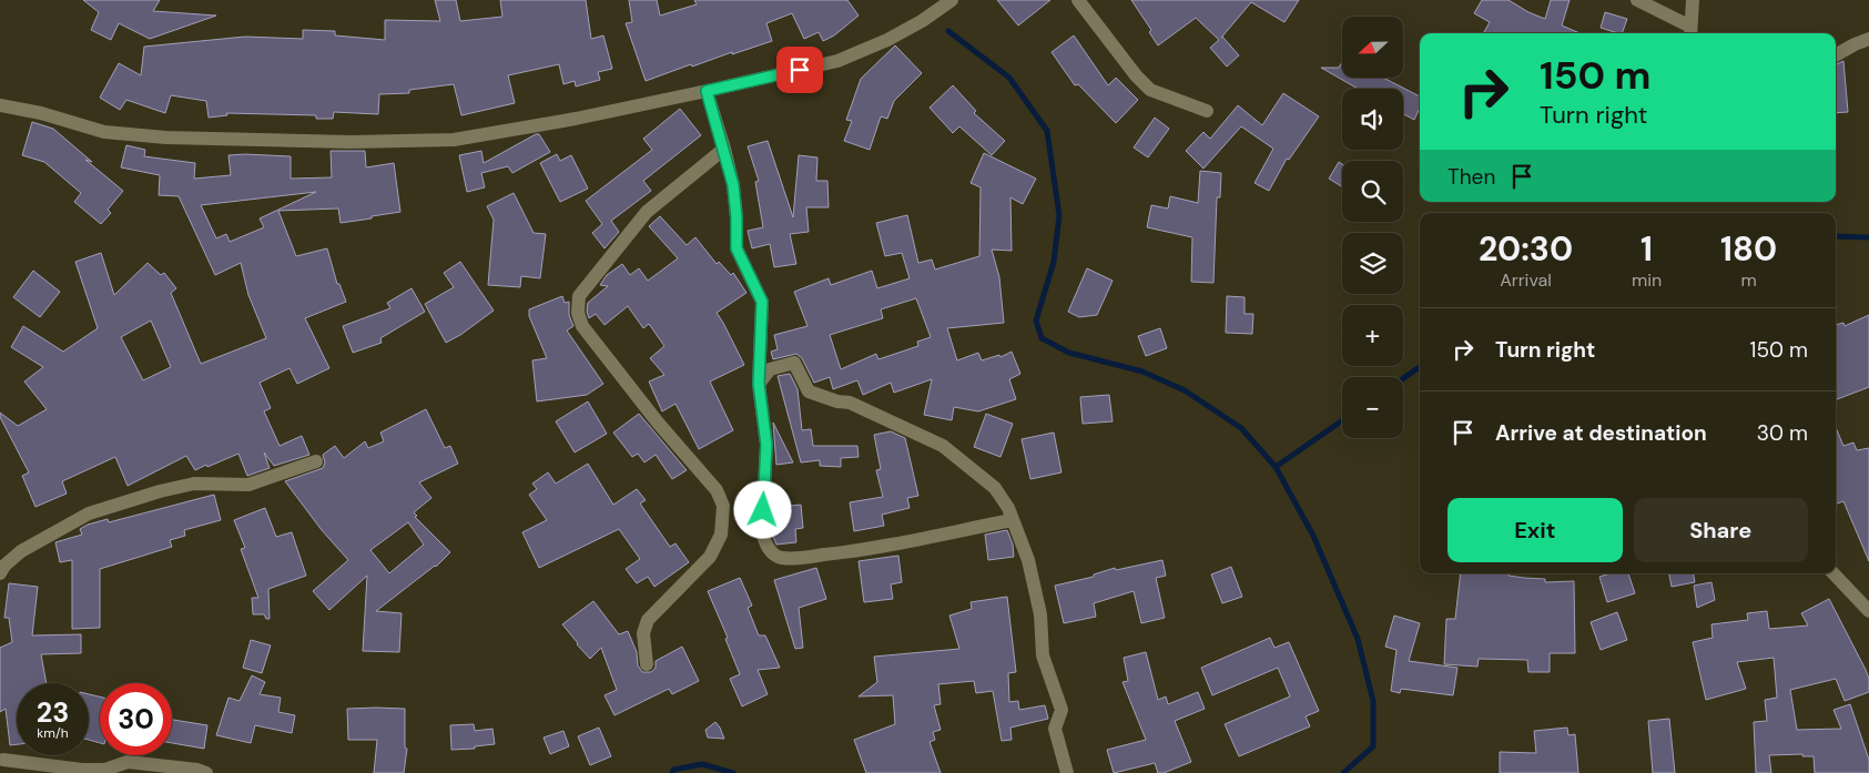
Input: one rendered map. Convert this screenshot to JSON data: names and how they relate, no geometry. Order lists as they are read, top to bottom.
{
  "north": "left",
  "page": {
    "map_buttons": ["+", "−"],
    "turn": ["150 m", "Turn right"],
    "then": "Then",
    "eta": [
      "20:30",
      "Arrival",
      "1",
      "min",
      "180",
      "m"
    ],
    "list": [
      {
        "name": "Turn right",
        "value": "150 m"
      },
      {
        "name": "Arrive at destination",
        "value": "30 m"
      }
    ],
    "buttons": ["Exit", "Share"],
    "speed": "23 km/h",
    "limit": "30"
  }
}
